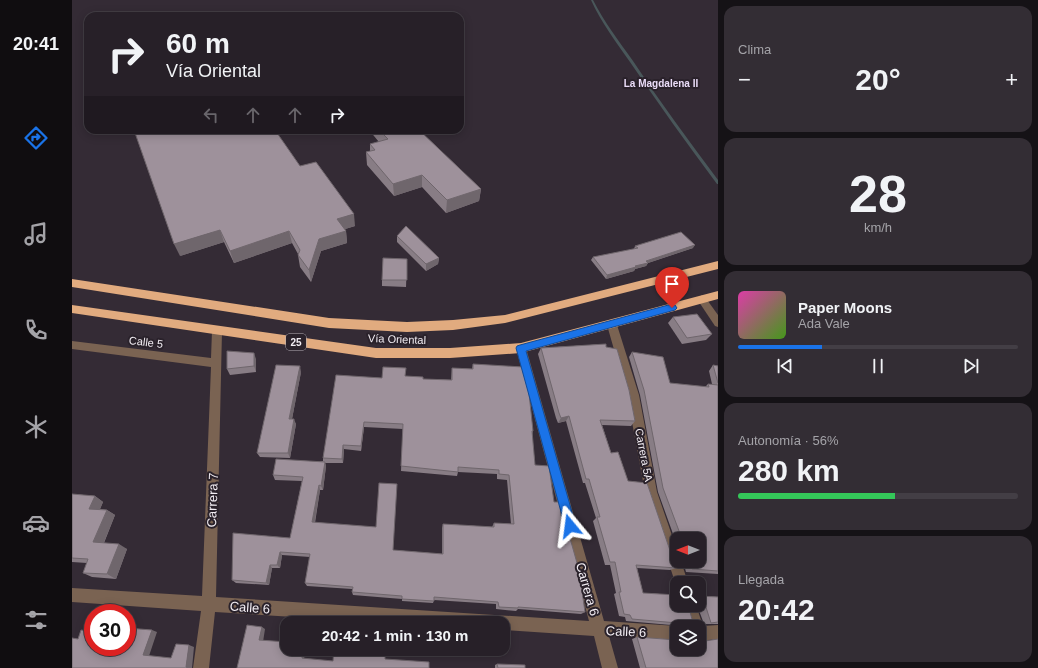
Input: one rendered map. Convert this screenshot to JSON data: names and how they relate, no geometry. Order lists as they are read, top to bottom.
{
  "streets": {
    "highway": ["Vía Oriental", "25"],
    "street": [
      "Calle 5",
      "Carrera 5A",
      "Carrera 7",
      "Carrera 6",
      "Calle 6"
    ]
  },
  "crossings": [
    ["Vía Oriental", "Carrera 5A"],
    ["Vía Oriental", "Carrera 7"],
    ["Vía Oriental", "Carrera 6"],
    ["Calle 5", "Carrera 7"],
    ["Carrera 7", "Calle 6"],
    ["Carrera 6", "Calle 6"]
  ],
  "districts": ["La Magdalena II"],
  "north": "left",
  "page": {
    "tabs": "20:41",
    "tile": [
      "Clima",
      ["28", "km/h"],
      ["Autonomía · 56%", "280 km"],
      ["Llegada", "20:42"]
    ],
    "turn": ["60 m", "Vía Oriental"],
    "heat": ["−", "20°", "+"],
    "song": ["Paper Moons", "Ada Vale"],
    "limit": "30",
    "trip": "20:42 · 1 min · 130 m"
  }
}
